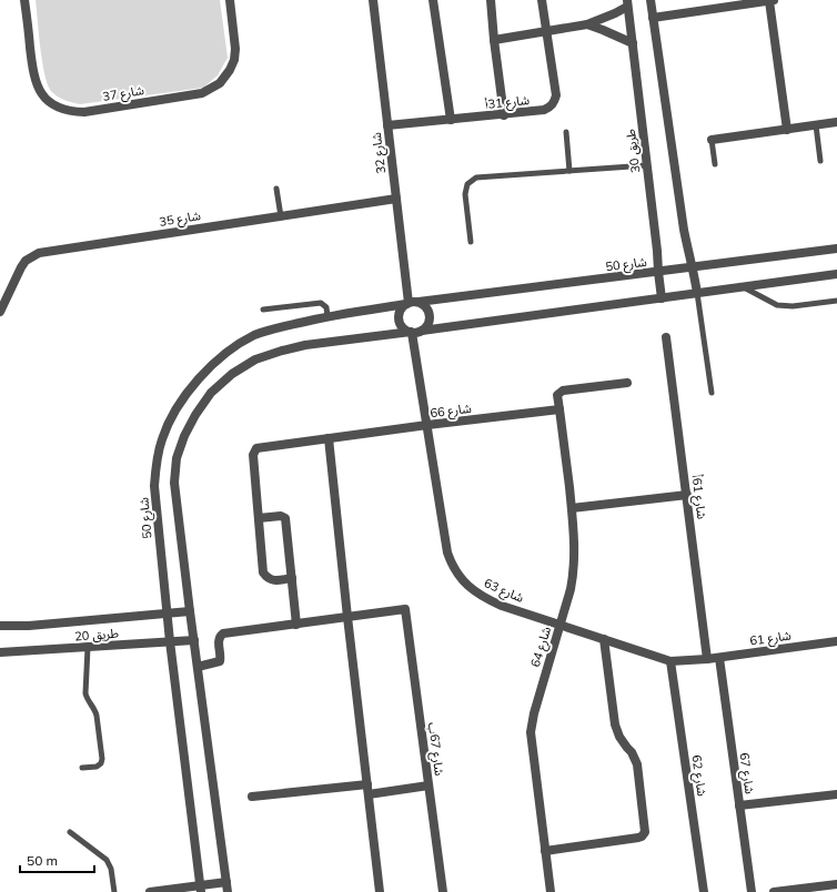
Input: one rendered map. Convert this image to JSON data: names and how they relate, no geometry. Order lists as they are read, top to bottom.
{
  "streets": {
    "street": [
      "شارع 37",
      "شارع 31أ",
      "طريق 30",
      "شارع 32",
      "شارع 35",
      "شارع 50",
      "شارع 66",
      "شارع 61أ",
      "شارع 63",
      "طريق 20",
      "شارع 61",
      "شارع 64",
      "شارع 67ب",
      "شارع 67",
      "شارع 62"
    ]
  },
  "crossings": [
    ["شارع 31أ", "شارع 32"],
    ["طريق 30", "شارع 50"],
    ["شارع 32", "شارع 35"],
    ["شارع 32", "شارع 50"],
    ["شارع 32", "شارع 63"],
    ["شارع 50", "شارع 63"],
    ["شارع 50", "طريق 20"],
    ["شارع 66", "شارع 63"],
    ["شارع 66", "شارع 64"],
    ["شارع 61أ", "شارع 63"],
    ["شارع 61أ", "شارع 61"],
    ["شارع 63", "شارع 61"],
    ["شارع 63", "شارع 64"],
    ["شارع 63", "شارع 62"],
    ["شارع 61", "شارع 67"]
  ],
  "scale_bar": "50 m"
}
